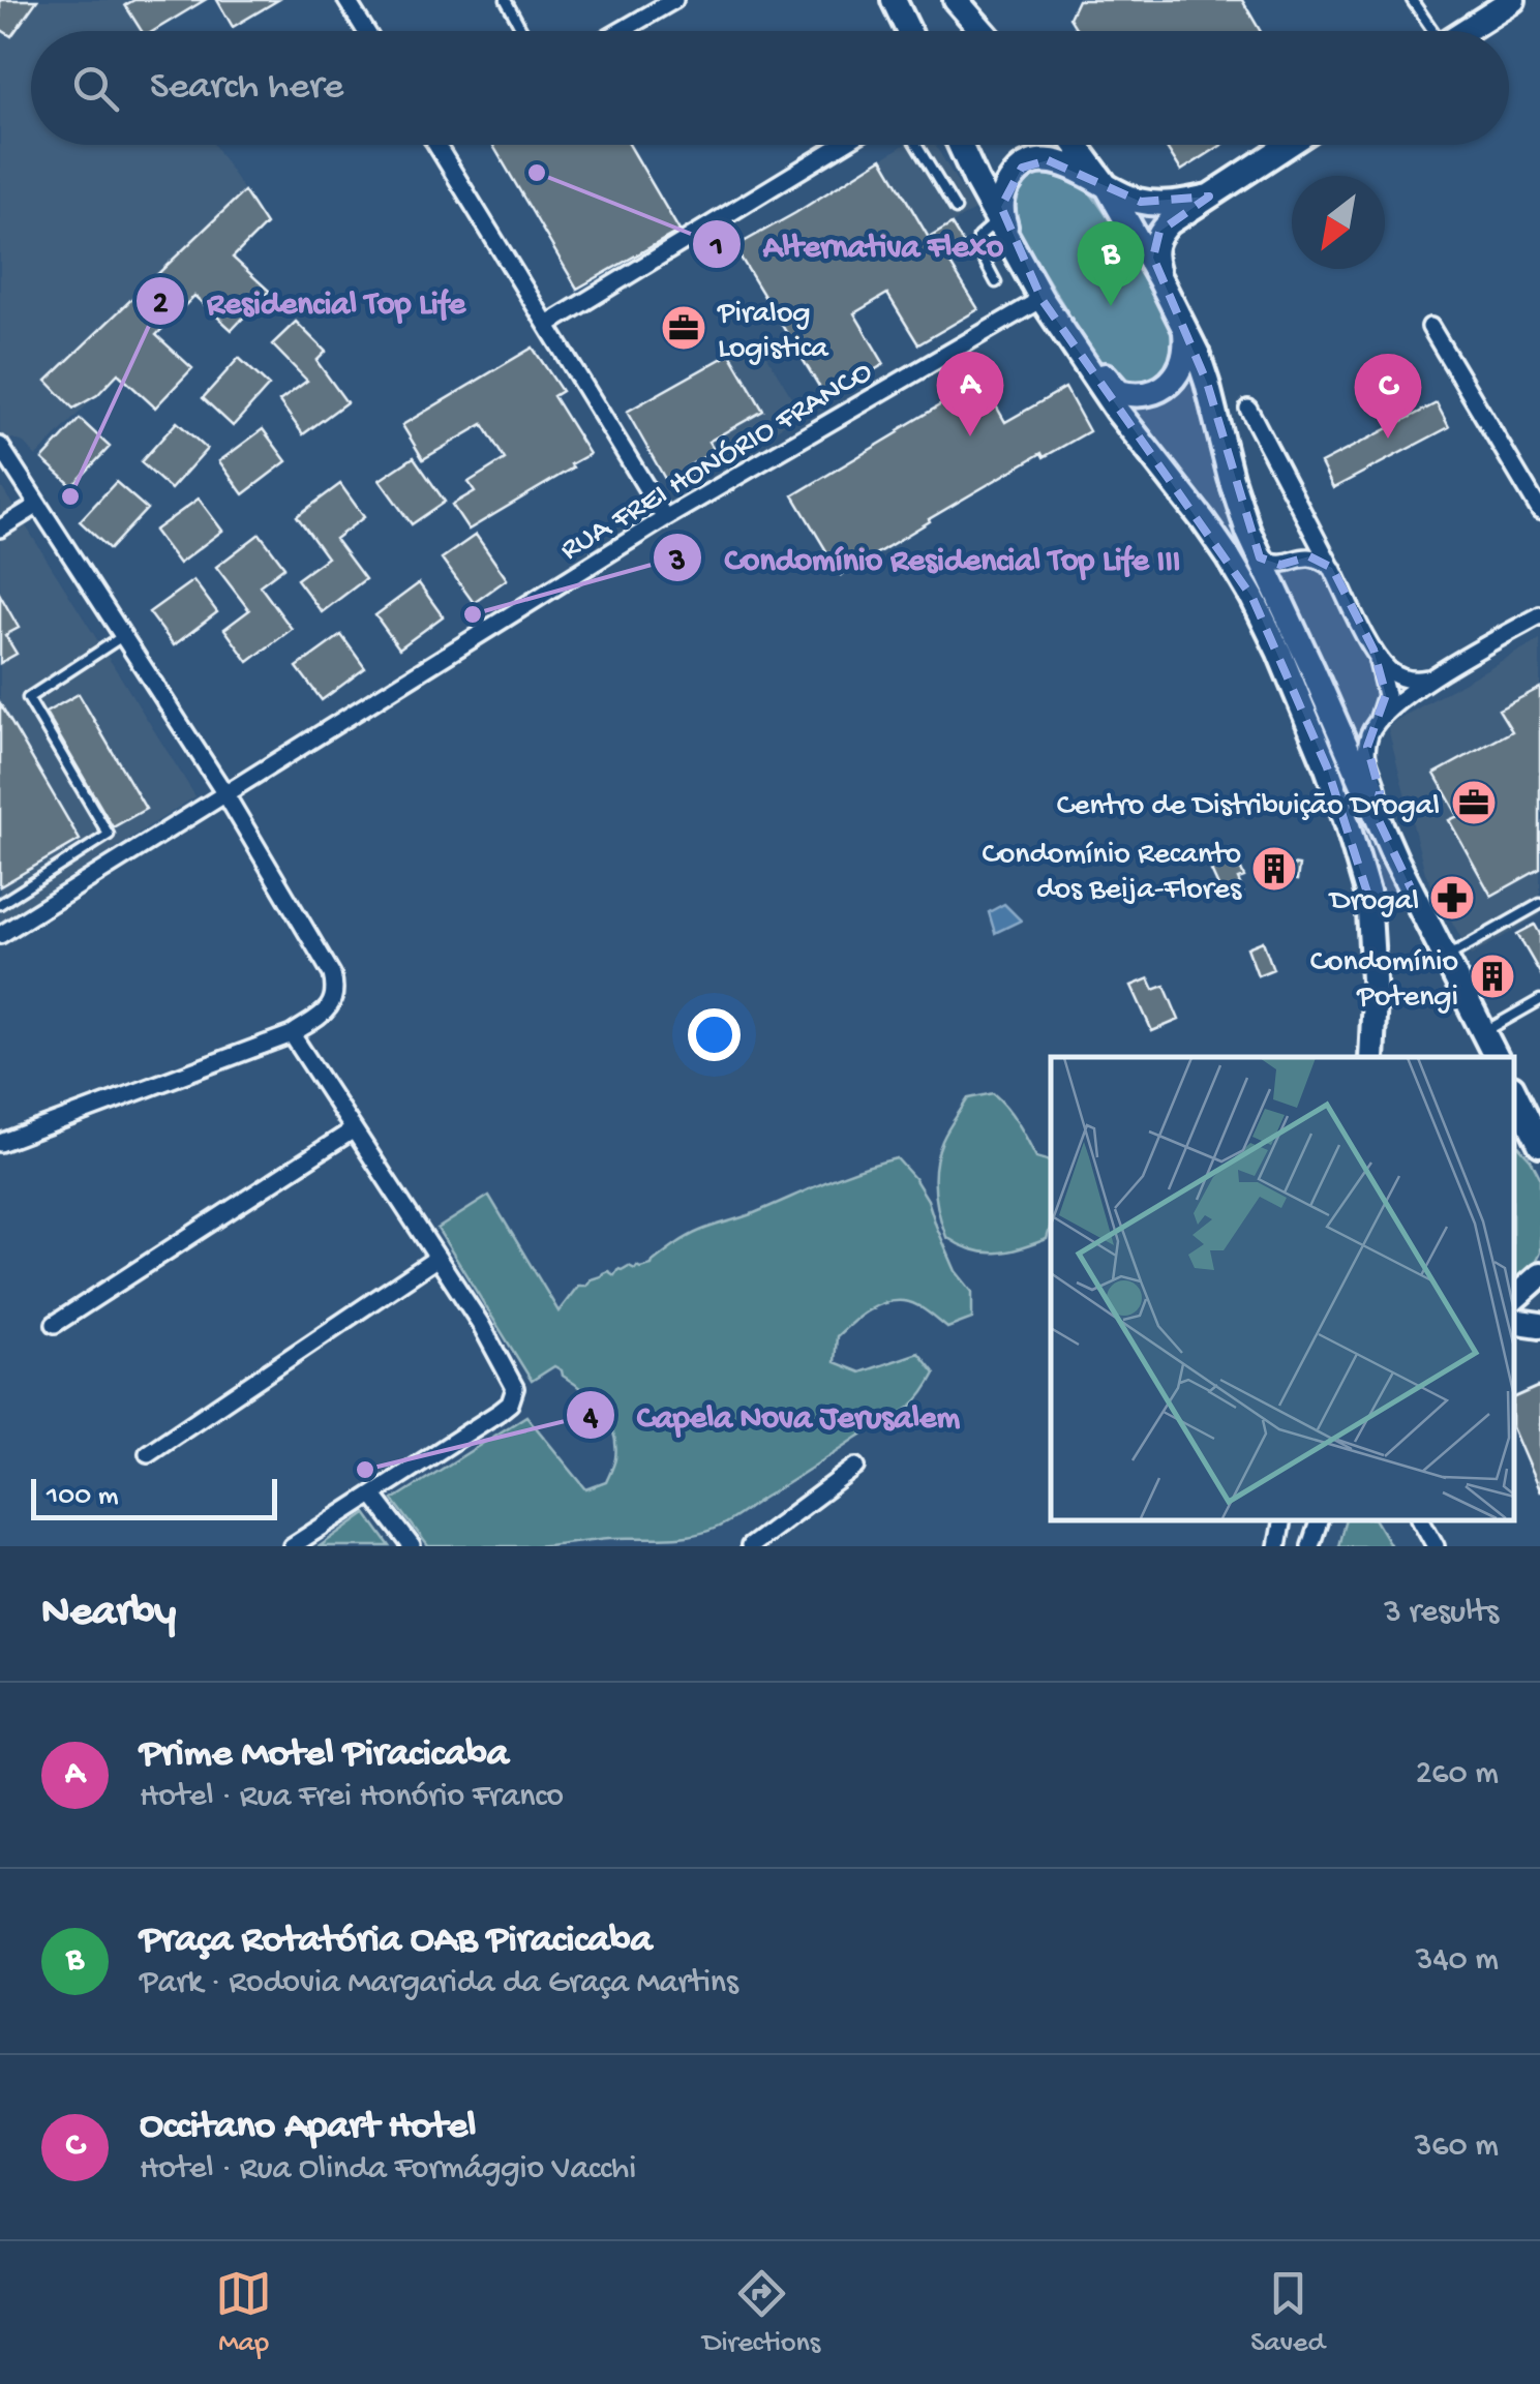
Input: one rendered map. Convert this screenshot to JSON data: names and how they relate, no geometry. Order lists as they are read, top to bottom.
{
  "streets": {
    "street": ["RUA FREI HONÓRIO FRANCO"]
  },
  "places": {
    "other": [
      "Alternativa Flexo",
      "Residencial Top Life",
      "Condomínio Residencial Top Life III",
      "Capela Nova Jerusalem"
    ],
    "office": ["Piralog Logistica", "Centro de Distribuição Drogal"],
    "building": ["Condomínio Recanto dos Beija-Flores", "Condomínio Potengi"],
    "pharmacy": ["Drogal"]
  },
  "scale_bar": "100 m",
  "north": "bottom left",
  "page": {
    "search": "Search here",
    "pins": ["B", "A", "C"],
    "scale": "100 m",
    "heading": ["Nearby", "3 results"],
    "list": [
      {
        "mark": "A",
        "name": "Prime Motel Piracicaba",
        "note": "Hotel · Rua Frei Honório Franco",
        "value": "260 m"
      },
      {
        "mark": "B",
        "name": "Praça Rotatória OAB Piracicaba",
        "note": "Park · Rodovia Margarida da Graça Martins",
        "value": "340 m"
      },
      {
        "mark": "C",
        "name": "Occitano Apart Hotel",
        "note": "Hotel · Rua Olinda Formággio Vacchi",
        "value": "360 m"
      }
    ],
    "nav": ["Map", "Directions", "Saved"]
  }
}
